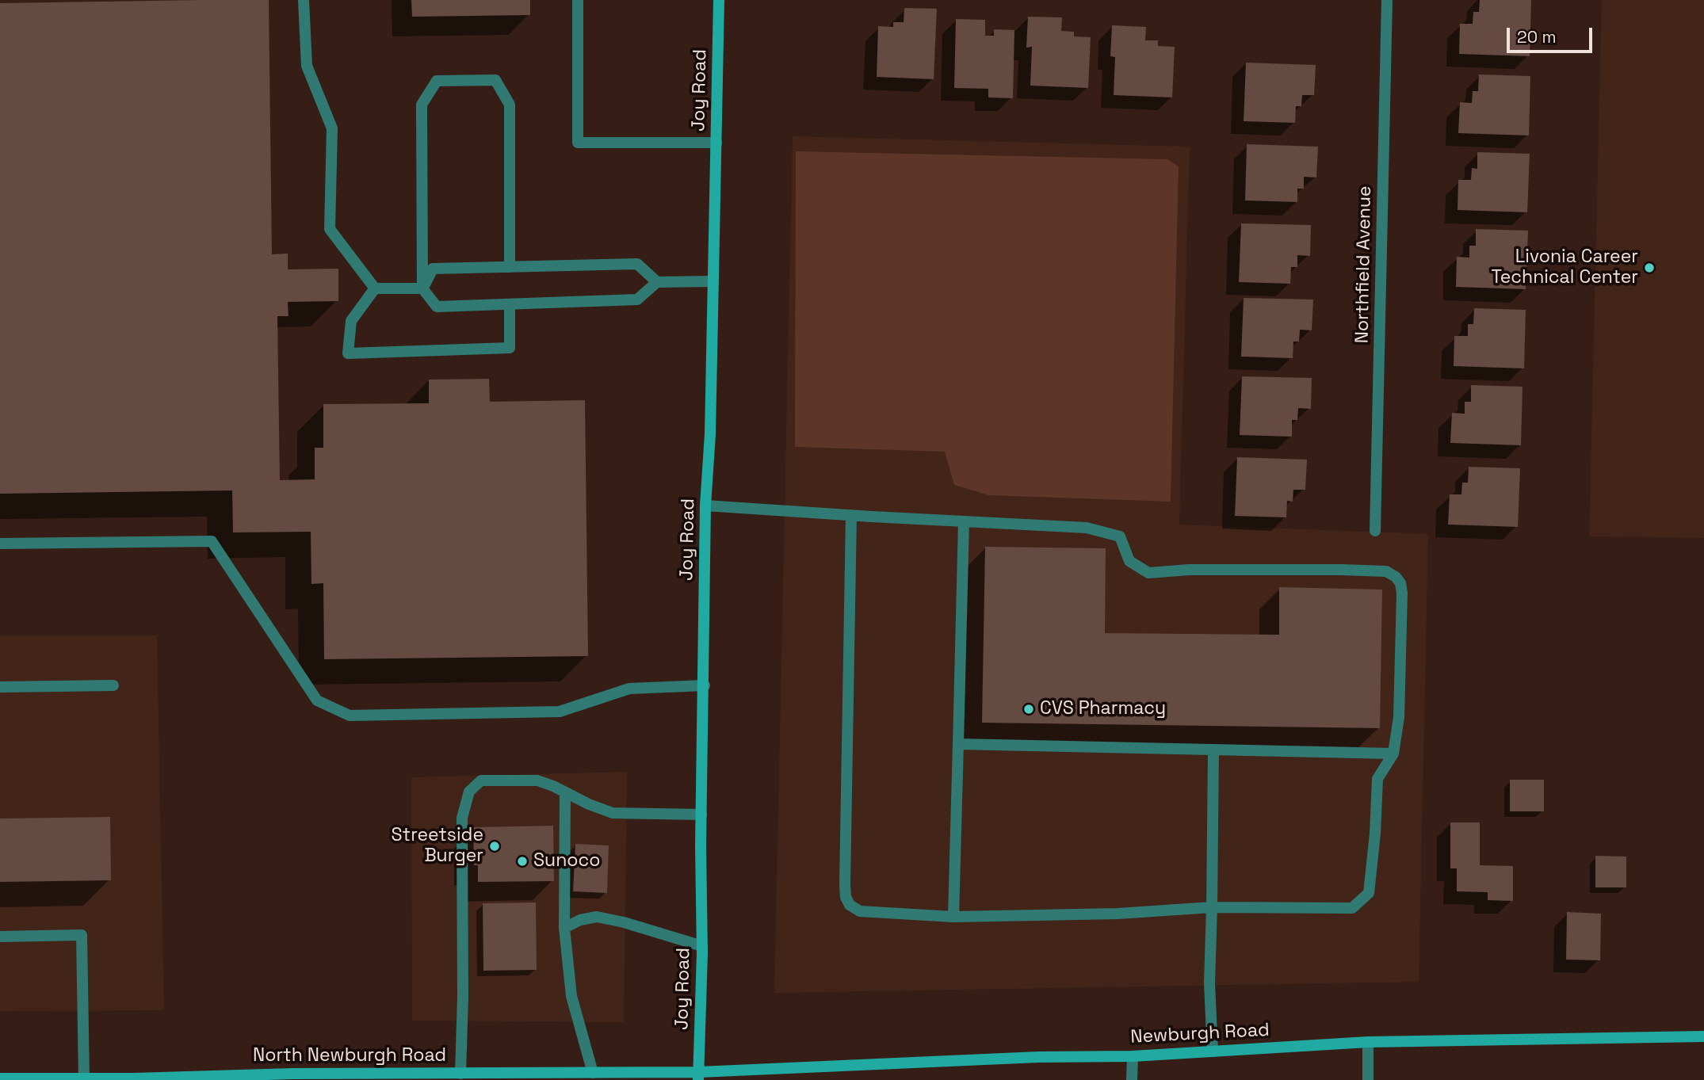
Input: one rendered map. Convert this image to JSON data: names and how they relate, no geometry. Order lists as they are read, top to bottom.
{
  "streets": {
    "main road": ["Joy Road", "Newburgh Road", "North Newburgh Road"],
    "street": ["Northfield Avenue"]
  },
  "crossings": [
    ["Joy Road", "Newburgh Road"],
    ["Joy Road", "North Newburgh Road"],
    ["Newburgh Road", "North Newburgh Road"]
  ],
  "places": [
    "Livonia Career Technical Center",
    "CVS Pharmacy",
    "Streetside Burger",
    "Sunoco"
  ],
  "scale_bar": "20 m"
}
